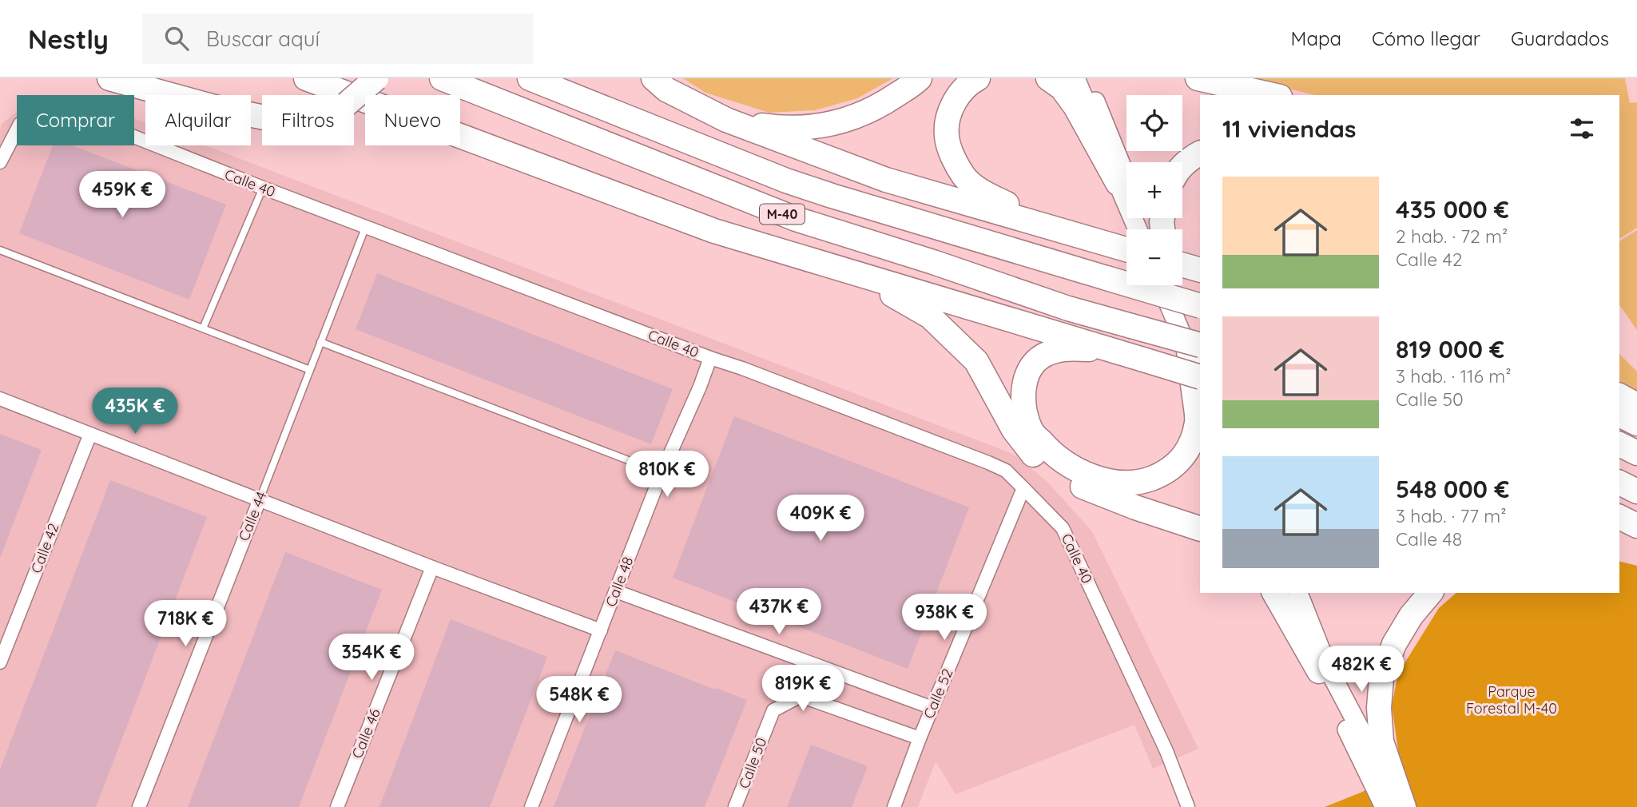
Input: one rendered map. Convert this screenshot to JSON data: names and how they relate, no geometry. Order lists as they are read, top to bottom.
{
  "streets": {
    "highway": ["M-40"],
    "street": [
      "Calle 40",
      "Calle 44",
      "Calle 42",
      "Calle 48",
      "Calle 52",
      "Calle 46",
      "Calle 50"
    ]
  },
  "crossings": [
    ["Calle 40", "Calle 44"],
    ["Calle 40", "Calle 48"],
    ["Calle 40", "Calle 52"],
    ["Calle 52", "Calle 50"]
  ],
  "parks": ["Parque Forestal M-40"],
  "page": {
    "header": "Nestly",
    "search": "Buscar aquí",
    "nav": ["Mapa", "Cómo llegar", "Guardados"],
    "map_buttons": ["+", "−"],
    "chip": [
      "Comprar",
      "Alquilar",
      "Filtros",
      "Nuevo"
    ],
    "heading": "11 viviendas",
    "list": [
      {
        "name": "435 000 €",
        "note": "2 hab. · 72 m² · Calle 42"
      },
      {
        "name": "819 000 €",
        "note": "3 hab. · 116 m² · Calle 50"
      },
      {
        "name": "548 000 €",
        "note": "3 hab. · 77 m² · Calle 48"
      }
    ],
    "price": [
      "459K €",
      "435K €",
      "810K €",
      "409K €",
      "437K €",
      "938K €",
      "718K €",
      "354K €",
      "482K €",
      "819K €",
      "548K €"
    ]
  }
}
